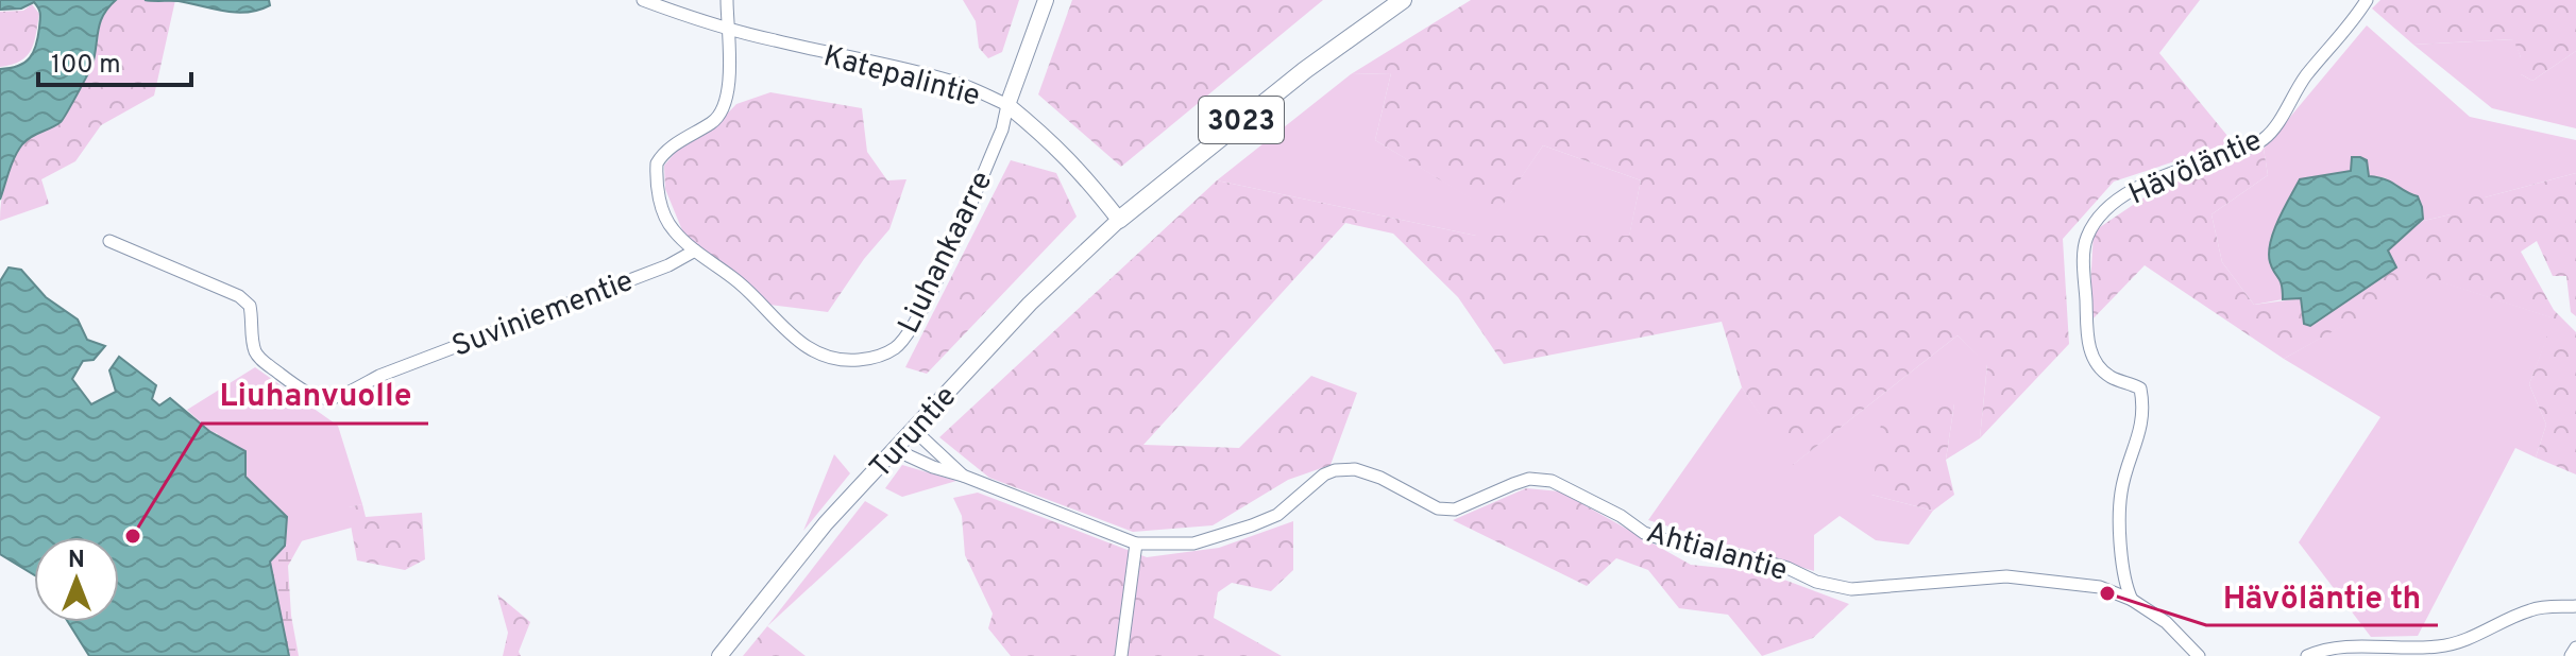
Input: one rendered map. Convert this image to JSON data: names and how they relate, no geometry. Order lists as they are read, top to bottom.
{
  "streets": {
    "highway": ["3023"],
    "main road": ["Katepalintie", "Turuntie"],
    "street": [
      "Hävöläntie",
      "Liuhankaarre",
      "Suviniementie",
      "Ahtialantie"
    ]
  },
  "crossings": [
    ["Katepalintie", "3023"],
    ["Katepalintie", "Liuhankaarre"],
    ["Katepalintie", "Turuntie"],
    ["3023", "Turuntie"],
    ["Hävöläntie", "Ahtialantie"],
    ["Liuhankaarre", "Suviniementie"],
    ["Turuntie", "Ahtialantie"]
  ],
  "places": ["Liuhanvuolle", "Hävöläntie th"],
  "scale_bar": "100 m",
  "north": "top"
}
